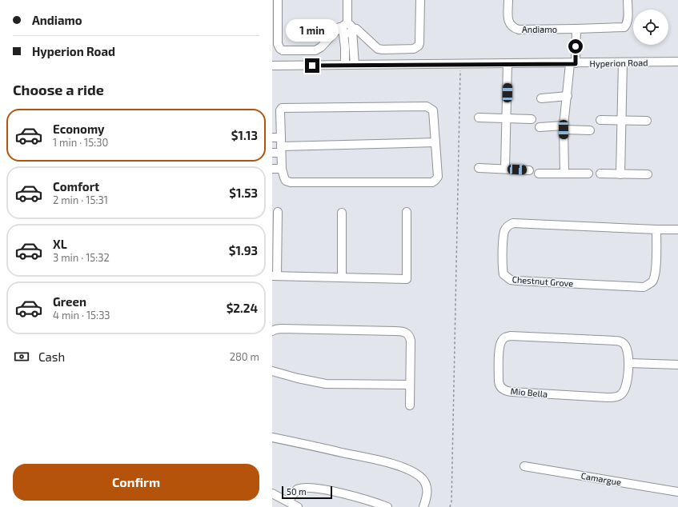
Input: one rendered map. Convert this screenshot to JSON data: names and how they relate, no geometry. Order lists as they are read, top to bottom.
{
  "streets": {
    "street": [
      "Andiamo",
      "Hyperion Road",
      "Chestnut Grove",
      "Mio Bella",
      "Camargue"
    ]
  },
  "scale_bar": "50 m",
  "page": {
    "banner": ["Andiamo", "Hyperion Road"],
    "bubble": "1 min",
    "heading": "Choose a ride",
    "list": [
      {
        "name": "Economy",
        "note": "1 min · 15:30",
        "value": "$1.13"
      },
      {
        "name": "Comfort",
        "note": "2 min · 15:31",
        "value": "$1.53"
      },
      {
        "name": "XL",
        "note": "3 min · 15:32",
        "value": "$1.93"
      },
      {
        "name": "Green",
        "note": "4 min · 15:33",
        "value": "$2.24"
      }
    ],
    "pay": ["Cash", "280 m"],
    "buttons": "Confirm",
    "scale": "50 m"
  }
}
